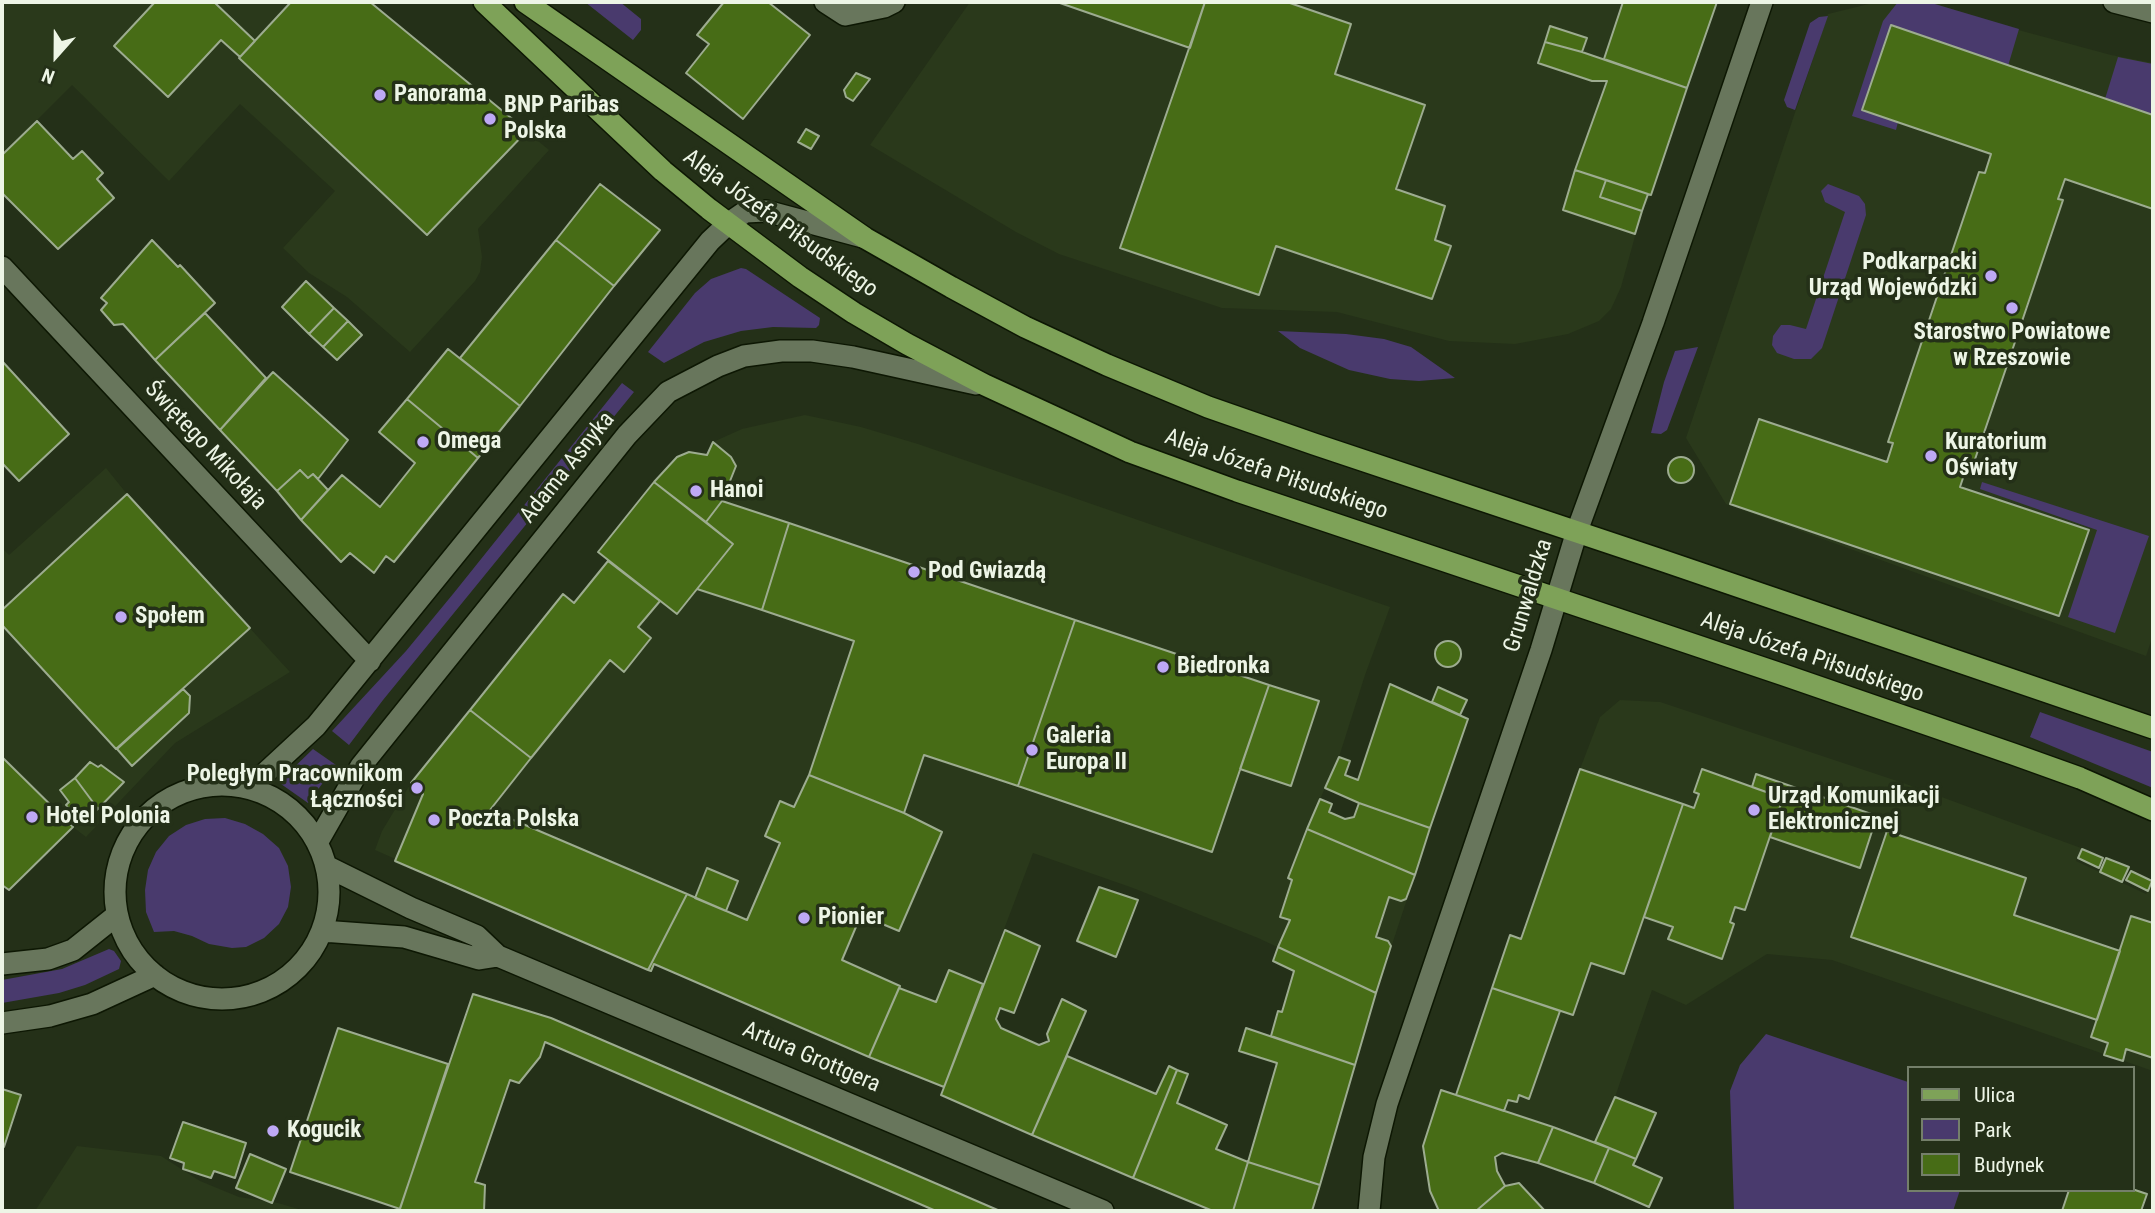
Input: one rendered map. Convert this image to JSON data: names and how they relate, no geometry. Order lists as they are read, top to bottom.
{
  "streets": {
    "main road": ["Aleja Józefa Piłsudskiego"],
    "street": [
      "Świętego Mikołaja",
      "Adama Asnyka",
      "Grunwaldzka",
      "Artura Grottgera"
    ]
  },
  "crossings": [
    ["Aleja Józefa Piłsudskiego", "Adama Asnyka"],
    ["Aleja Józefa Piłsudskiego", "Grunwaldzka"],
    ["Świętego Mikołaja", "Adama Asnyka"],
    ["Adama Asnyka", "Artura Grottgera"]
  ],
  "places": [
    "Panorama",
    "BNP Paribas Polska",
    "Podkarpacki Urząd Wojewódzki",
    "Starostwo Powiatowe w Rzeszowie",
    "Omega",
    "Kuratorium Oświaty",
    "Hanoi",
    "Pod Gwiazdą",
    "Społem",
    "Biedronka",
    "Galeria Europa II",
    "Poległym Pracownikom Łączności",
    "Urząd Komunikacji Elektronicznej",
    "Hotel Polonia",
    "Poczta Polska",
    "Pionier",
    "Kogucik"
  ],
  "legend": ["Ulica", "Park", "Budynek"],
  "north": "bottom"
}
